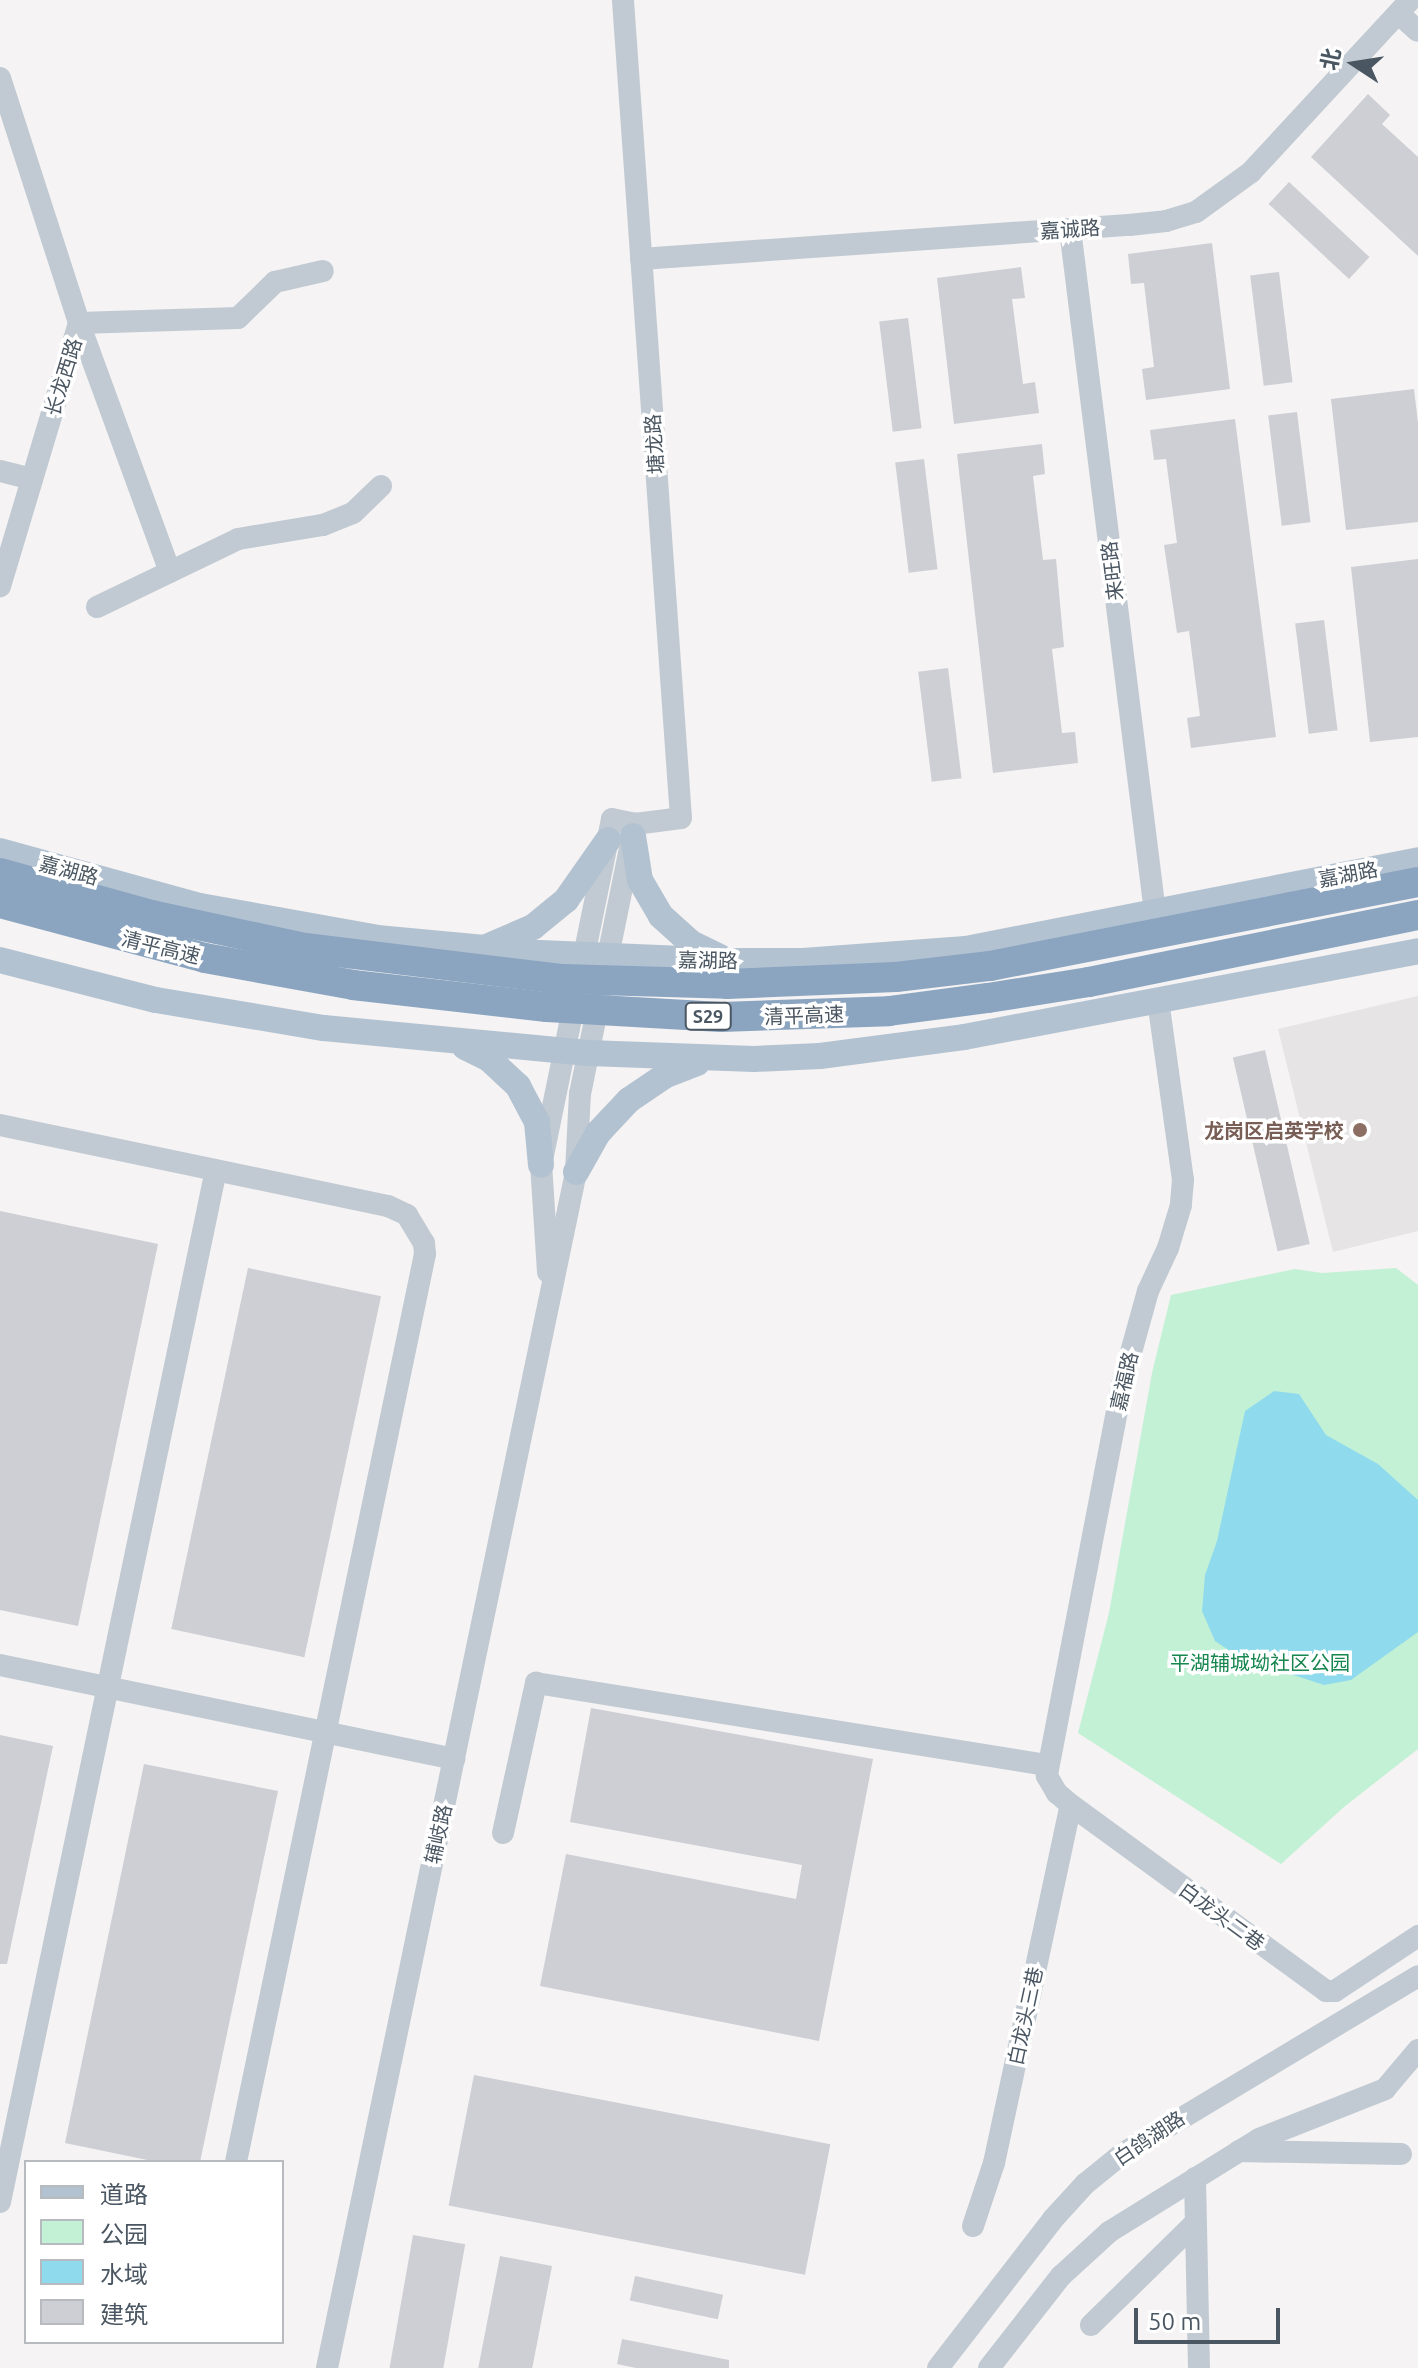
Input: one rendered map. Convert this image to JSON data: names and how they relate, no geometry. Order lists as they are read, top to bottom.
{
  "streets": {
    "highway": ["清平高速", "S29"],
    "main road": ["嘉湖路"],
    "street": [
      "嘉诚路",
      "长龙西路",
      "塘龙路",
      "来旺路",
      "嘉福路",
      "辅岐路",
      "白龙头二巷",
      "白龙头三巷",
      "白鸽湖路"
    ]
  },
  "crossings": [
    ["嘉诚路", "塘龙路"],
    ["嘉诚路", "来旺路"],
    ["来旺路", "嘉湖路"],
    ["嘉福路", "白龙头二巷"],
    ["白龙头二巷", "白龙头三巷"]
  ],
  "parks": ["平湖辅城坳社区公园"],
  "places": ["龙岗区启英学校"],
  "legend": [
    "道路",
    "公园",
    "水域",
    "建筑"
  ],
  "scale_bar": "50 m",
  "north": "left"
}
